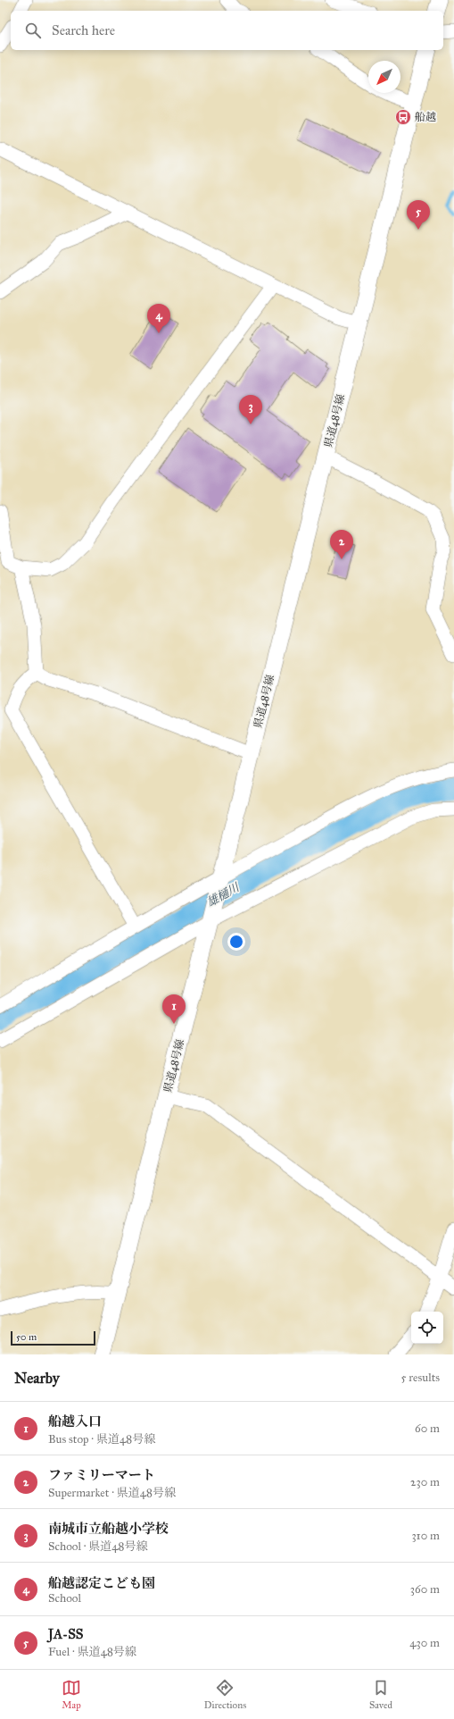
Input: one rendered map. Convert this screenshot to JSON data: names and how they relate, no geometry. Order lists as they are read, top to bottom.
{
  "streets": {
    "main road": ["県道48号線"]
  },
  "water": ["雄樋川"],
  "places": {
    "bus stop": ["船越"]
  },
  "scale_bar": "50 m",
  "north": "bottom left",
  "page": {
    "search": "Search here",
    "pins": [
      "5",
      "4",
      "3",
      "2",
      "1"
    ],
    "scale": "50 m",
    "heading": ["Nearby", "5 results"],
    "list": [
      {
        "mark": "1",
        "name": "船越入口",
        "note": "Bus stop · 県道48号線",
        "value": "60 m"
      },
      {
        "mark": "2",
        "name": "ファミリーマート",
        "note": "Supermarket · 県道48号線",
        "value": "230 m"
      },
      {
        "mark": "3",
        "name": "南城市立船越小学校",
        "note": "School · 県道48号線",
        "value": "310 m"
      },
      {
        "mark": "4",
        "name": "船越認定こども園",
        "note": "School",
        "value": "360 m"
      },
      {
        "mark": "5",
        "name": "JA-SS",
        "note": "Fuel · 県道48号線",
        "value": "430 m"
      }
    ],
    "nav": ["Map", "Directions", "Saved"]
  }
}
